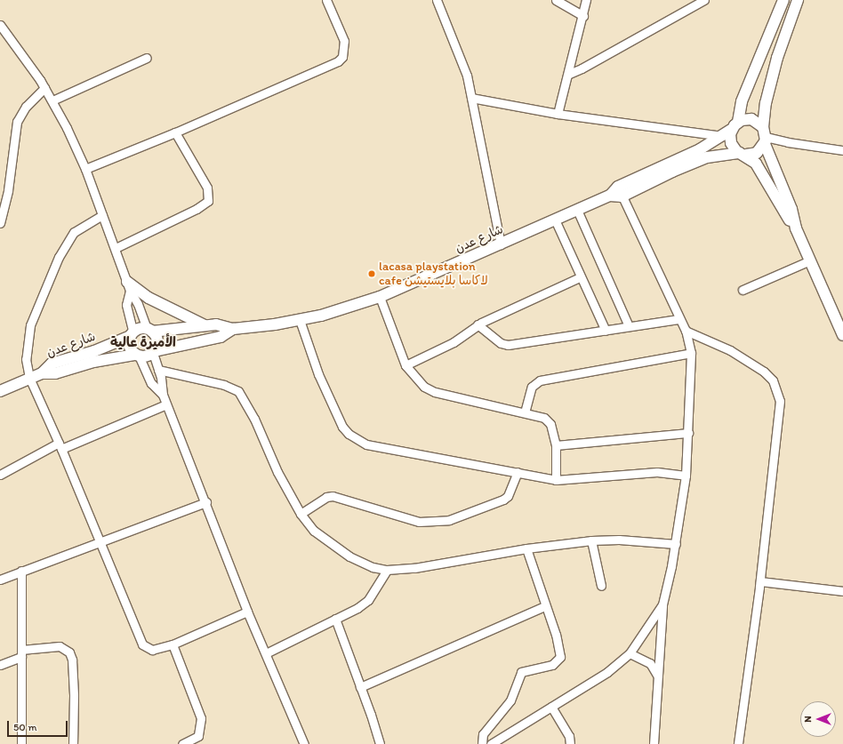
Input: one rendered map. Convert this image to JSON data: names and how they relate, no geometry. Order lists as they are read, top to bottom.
{
  "streets": {
    "street": ["شارع عدن"]
  },
  "districts": ["الأميرة عالية"],
  "places": ["lacasa playstation cafe لاكاسا بلايستيشن"],
  "scale_bar": "50 m",
  "north": "left"
}
